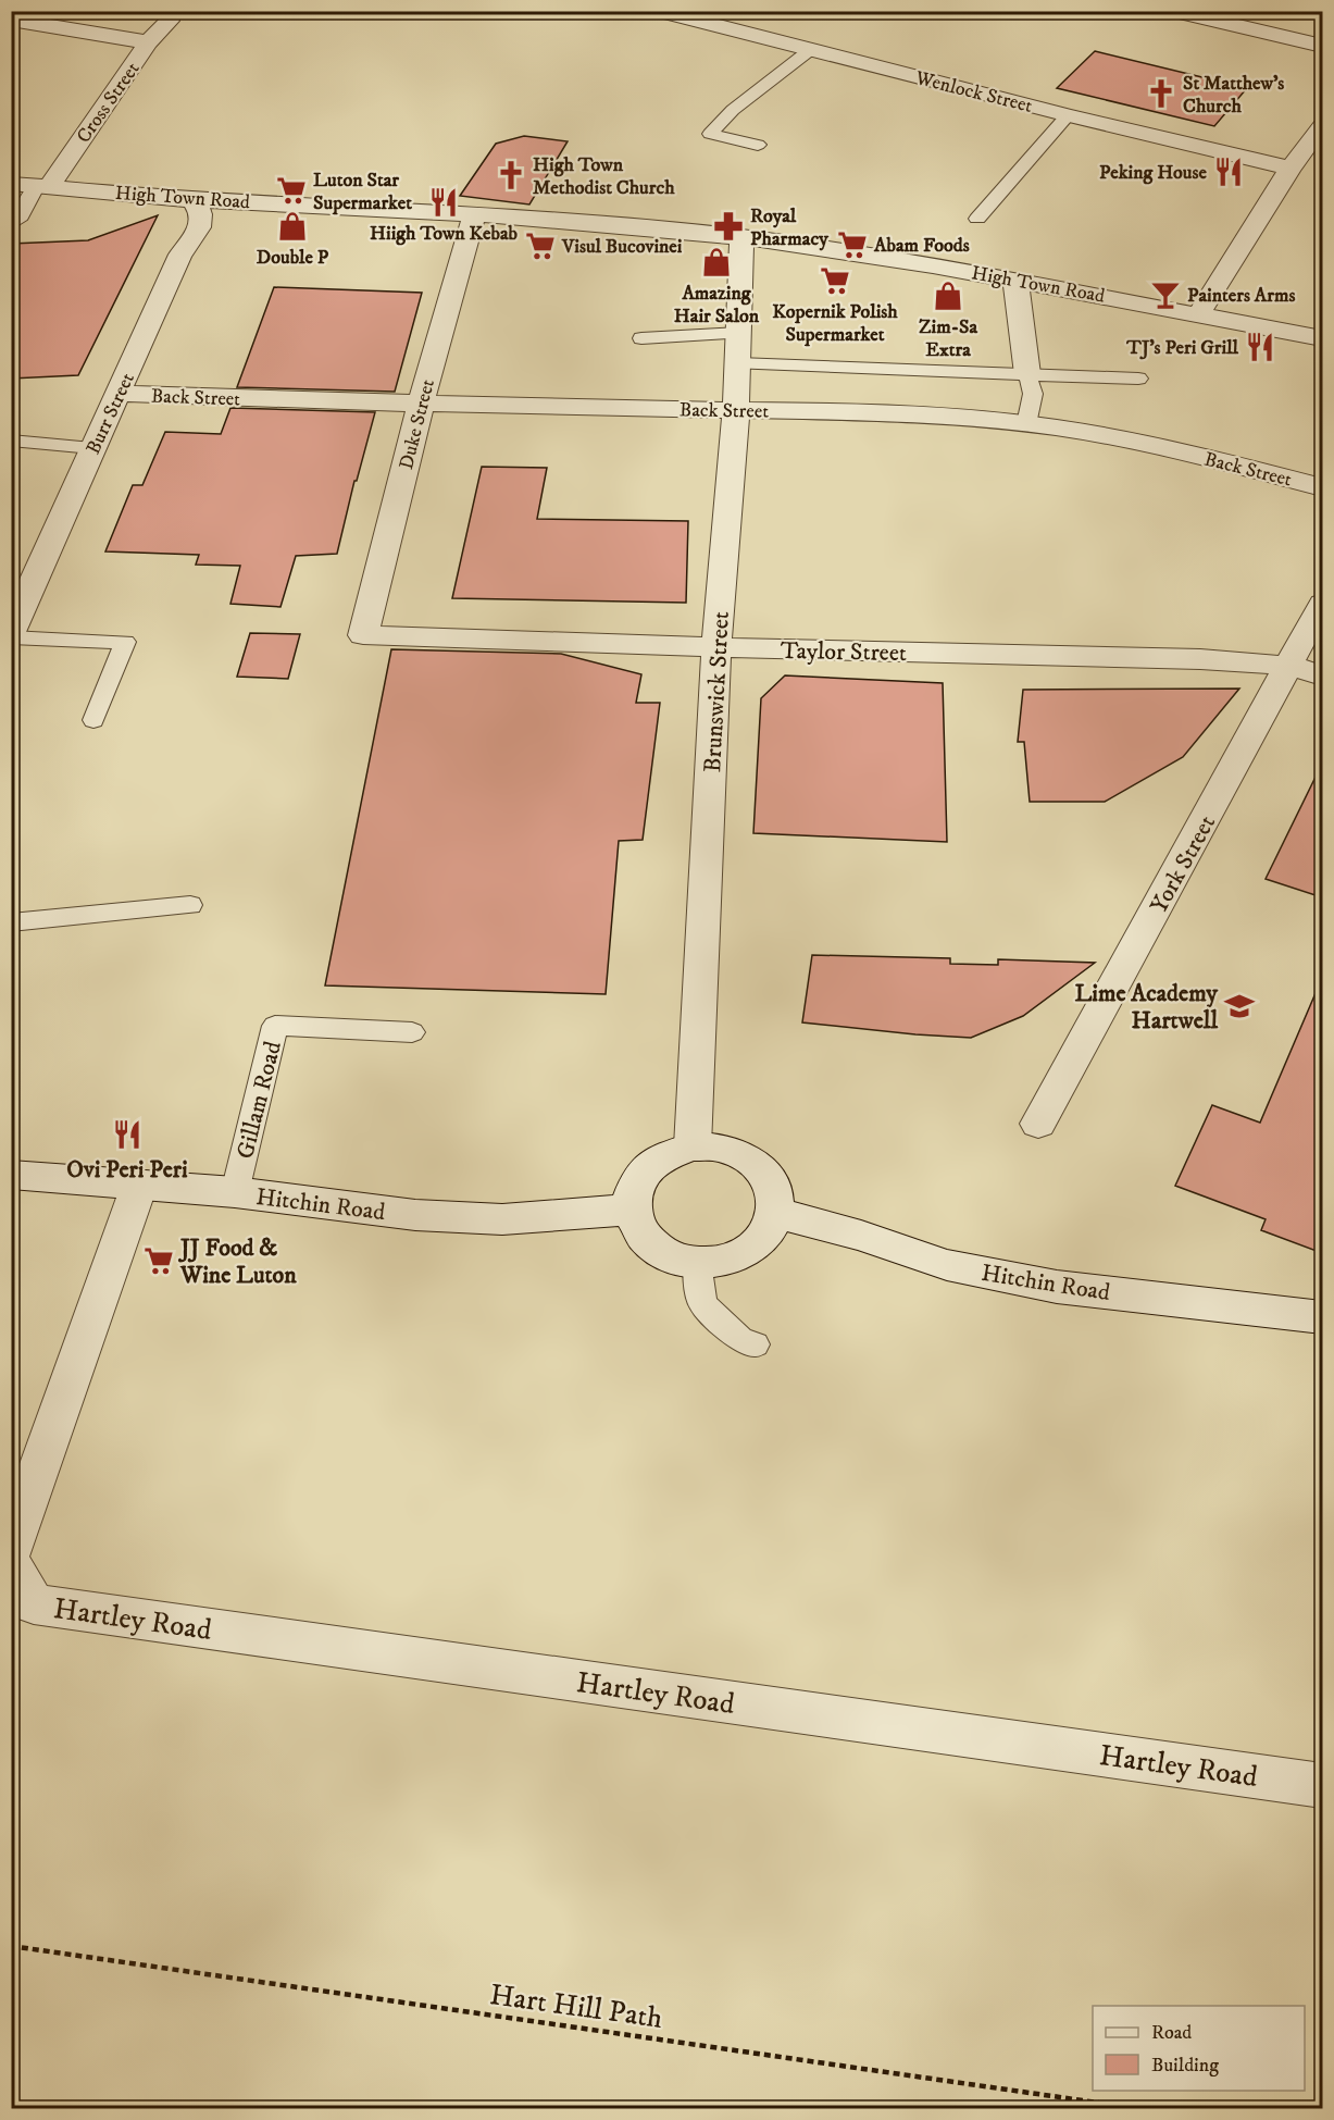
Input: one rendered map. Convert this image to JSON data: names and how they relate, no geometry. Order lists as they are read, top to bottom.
{
  "streets": {
    "street": [
      "Wenlock Street",
      "Cross Street",
      "High Town Road",
      "Back Street",
      "Burr Street",
      "Duke Street",
      "Taylor Street",
      "Brunswick Street",
      "York Street",
      "Hitchin Road",
      "Hartley Road"
    ],
    "lane": ["Gillam Road"],
    "path": ["Hart Hill Path"]
  },
  "crossings": [
    ["Cross Street", "High Town Road"],
    ["High Town Road", "Burr Street"],
    ["High Town Road", "Duke Street"],
    ["High Town Road", "Brunswick Street"],
    ["Back Street", "Burr Street"],
    ["Back Street", "Duke Street"],
    ["Back Street", "Brunswick Street"],
    ["Duke Street", "Taylor Street"],
    ["Taylor Street", "Brunswick Street"],
    ["Taylor Street", "York Street"],
    ["Brunswick Street", "Hitchin Road"],
    ["Gillam Road", "Hitchin Road"]
  ],
  "places": {
    "church": ["St Matthew's Church", "High Town Methodist Church"],
    "restaurant": [
      "Peking House",
      "Hiigh Town Kebab",
      "TJ's Peri Grill",
      "Ovi Peri Peri"
    ],
    "supermarket": [
      "Luton Star Supermarket",
      "Abam Foods",
      "Visul Bucovinei",
      "Kopernik Polish Supermarket",
      "JJ Food & Wine Luton"
    ],
    "shop": ["Double P", "Amazing Hair Salon", "Zim-Sa Extra"],
    "pharmacy": ["Royal Pharmacy"],
    "bar": ["Painters Arms"],
    "school or university": ["Lime Academy Hartwell"]
  },
  "legend": ["Road", "Building"]
}
